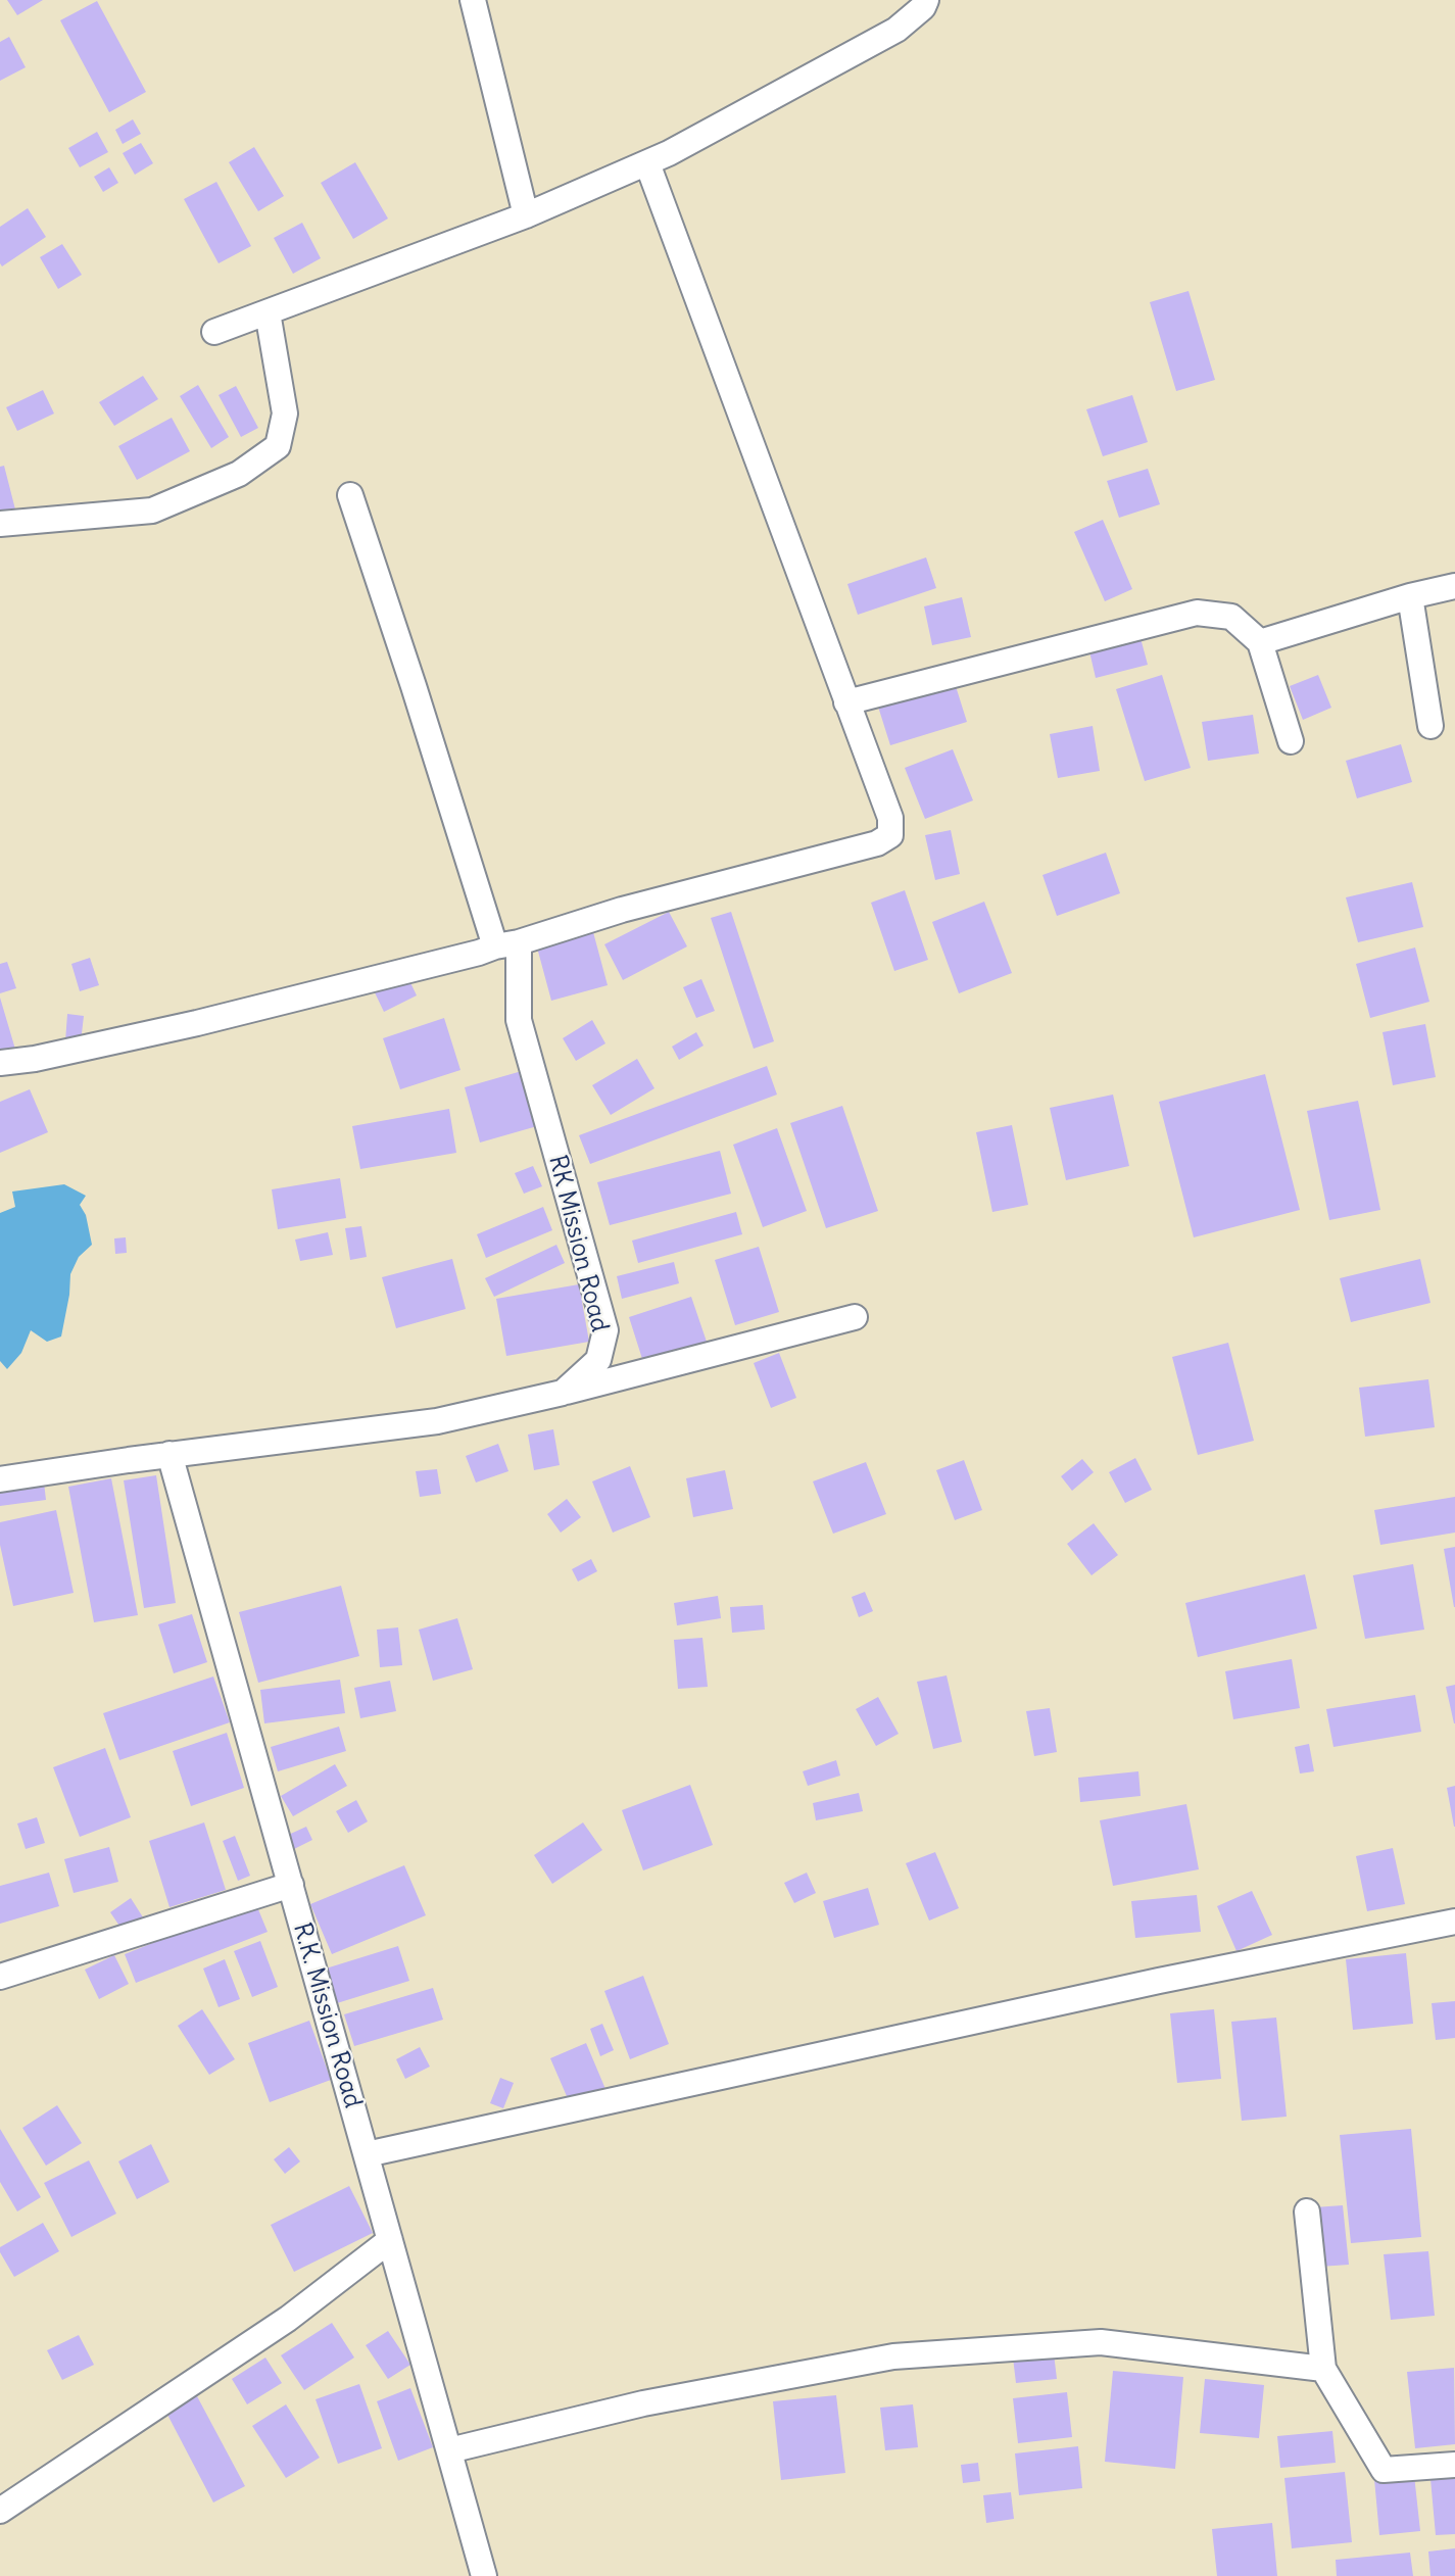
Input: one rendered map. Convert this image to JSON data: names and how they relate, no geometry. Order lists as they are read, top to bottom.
{
  "streets": {
    "street": ["RK Mission Road", "R.K. Mission Road"]
  },
  "crossings": [
    ["RK Mission Road", "R.K. Mission Road"]
  ]
}
